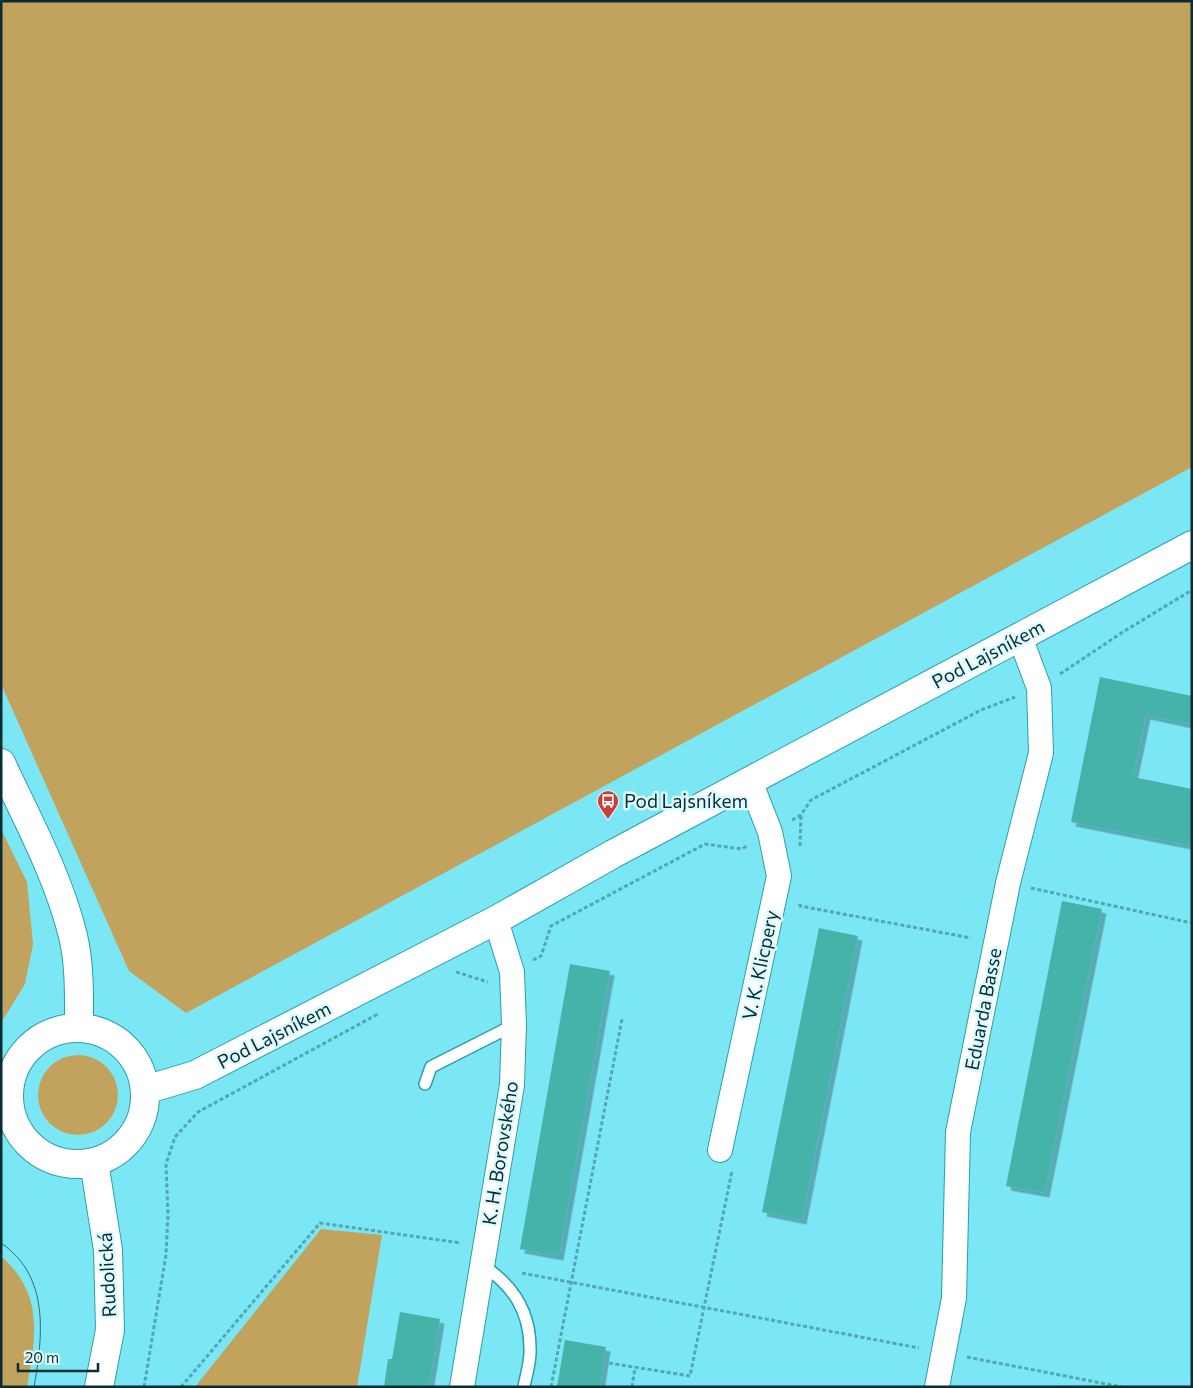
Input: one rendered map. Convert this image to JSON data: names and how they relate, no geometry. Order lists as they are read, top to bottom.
{
  "streets": {
    "main road": ["Pod Lajsníkem", "Rudolická"],
    "street": ["V. K. Klicpery", "Eduarda Basse", "K. H. Borovského"]
  },
  "crossings": [
    ["Pod Lajsníkem", "V. K. Klicpery"],
    ["Pod Lajsníkem", "Eduarda Basse"],
    ["Pod Lajsníkem", "K. H. Borovského"],
    ["Pod Lajsníkem", "Rudolická"]
  ],
  "places": {
    "bus stop": ["Pod Lajsníkem"]
  },
  "scale_bar": "20 m"
}
